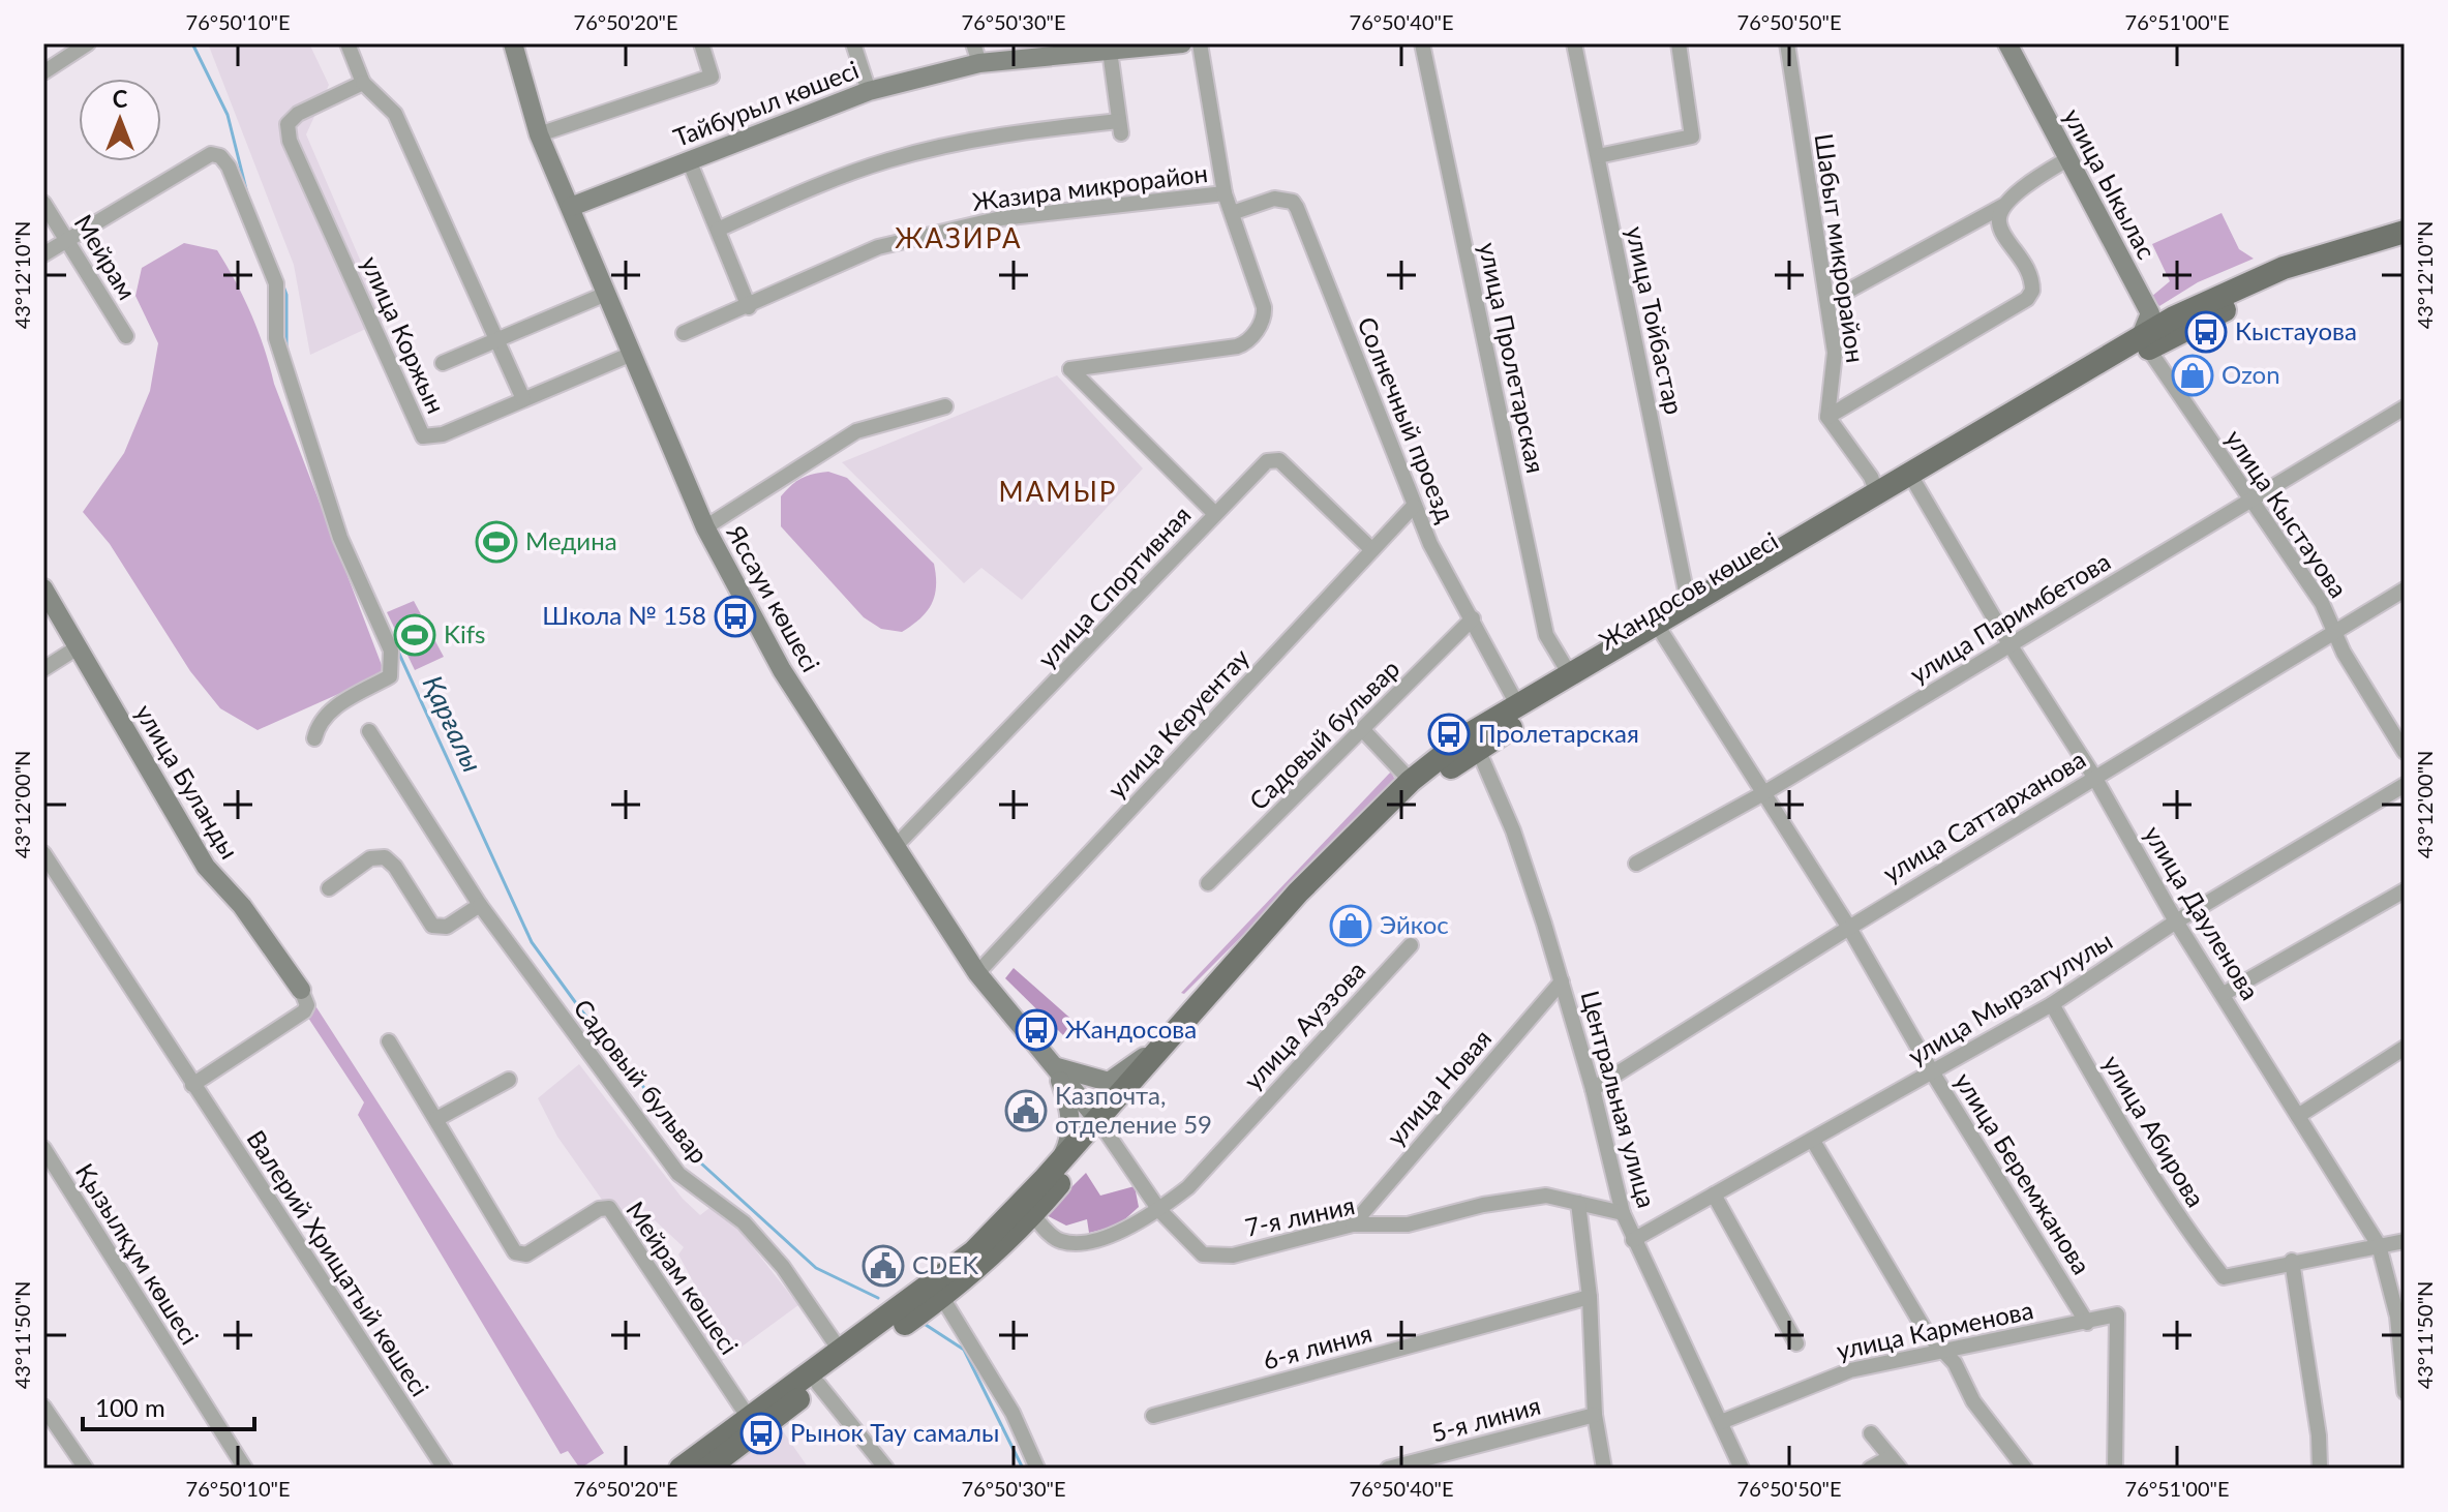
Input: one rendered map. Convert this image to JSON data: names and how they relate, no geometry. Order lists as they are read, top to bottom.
{
  "streets": {
    "main road": [
      "Тайбурыл көшесі",
      "улица Ыкылас",
      "Жандосов көшесі",
      "Яссауи көшесі",
      "улица Буланды"
    ],
    "street": [
      "Жазира микрорайон",
      "Шабыт микрорайон",
      "Мейрам",
      "улица Тойбастар",
      "улица Коржын",
      "улица Пролетарская",
      "Солнечный проезд",
      "улица Кыстауова",
      "улица Спортивная",
      "улица Паримбетова",
      "улица Керуентау",
      "Садовый бульвар",
      "улица Саттарханова",
      "улица Дауленова",
      "улица Мырзагулулы",
      "улица Ауэзова",
      "улица Новая",
      "Центральная улица",
      "улица Абирова",
      "улица Беремжанова",
      "7-я линия",
      "Қызылқұм көшесі",
      "Валерий Хрищатый көшесі",
      "Мейрам көшесі",
      "улица Карменова",
      "6-я линия",
      "5-я линия"
    ]
  },
  "crossings": [
    ["Тайбурыл көшесі", "Яссауи көшесі"],
    ["улица Ыкылас", "улица Кыстауова"],
    ["улица Ыкылас", "Жандосов көшесі"],
    ["улица Тойбастар", "Жандосов көшесі"],
    ["улица Коржын", "Яссауи көшесі"],
    ["улица Пролетарская", "Жандосов көшесі"],
    ["Солнечный проезд", "Жандосов көшесі"],
    ["Солнечный проезд", "улица Керуентау"],
    ["Солнечный проезд", "Садовый бульвар"],
    ["улица Кыстауова", "Жандосов көшесі"],
    ["улица Кыстауова", "улица Паримбетова"],
    ["улица Кыстауова", "улица Саттарханова"],
    ["улица Спортивная", "Яссауи көшесі"],
    ["улица Спортивная", "улица Керуентау"],
    ["Жандосов көшесі", "Яссауи көшесі"],
    ["Жандосов көшесі", "улица Дауленова"],
    ["Жандосов көшесі", "Центральная улица"],
    ["Жандосов көшесі", "улица Беремжанова"],
    ["Жандосов көшесі", "7-я линия"],
    ["Яссауи көшесі", "улица Керуентау"],
    ["Яссауи көшесі", "7-я линия"],
    ["улица Паримбетова", "улица Дауленова"],
    ["улица Паримбетова", "улица Беремжанова"],
    ["улица Саттарханова", "улица Дауленова"],
    ["улица Саттарханова", "Центральная улица"],
    ["улица Саттарханова", "улица Беремжанова"],
    ["улица Дауленова", "улица Мырзагулулы"],
    ["улица Мырзагулулы", "Центральная улица"],
    ["улица Мырзагулулы", "улица Абирова"],
    ["улица Мырзагулулы", "улица Беремжанова"],
    ["улица Ауэзова", "7-я линия"],
    ["улица Новая", "Центральная улица"],
    ["улица Новая", "7-я линия"],
    ["Центральная улица", "7-я линия"],
    ["Центральная улица", "улица Карменова"],
    ["улица Беремжанова", "улица Карменова"]
  ],
  "districts": ["ЖАЗИРА", "МАМЫР"],
  "water": ["Қарғалы"],
  "places": {
    "bus stop": [
      "Кыстауова",
      "Школа № 158",
      "Пролетарская",
      "Жандосова",
      "Рынок Тау самалы"
    ],
    "shop": ["Ozon", "Эйкос"],
    "sports": ["Медина", "Kifs"],
    "public building": ["Казпочта, отделение 59", "CDEK"]
  },
  "scale_bar": "100 m",
  "north": "top",
  "coordinates": [
    "76°50'10\"E",
    "76°50'20\"E",
    "76°50'30\"E",
    "76°50'40\"E",
    "76°50'50\"E",
    "76°51'00\"E",
    "43°12'10\"N",
    "43°12'00\"N",
    "43°11'50\"N"
  ]
}
